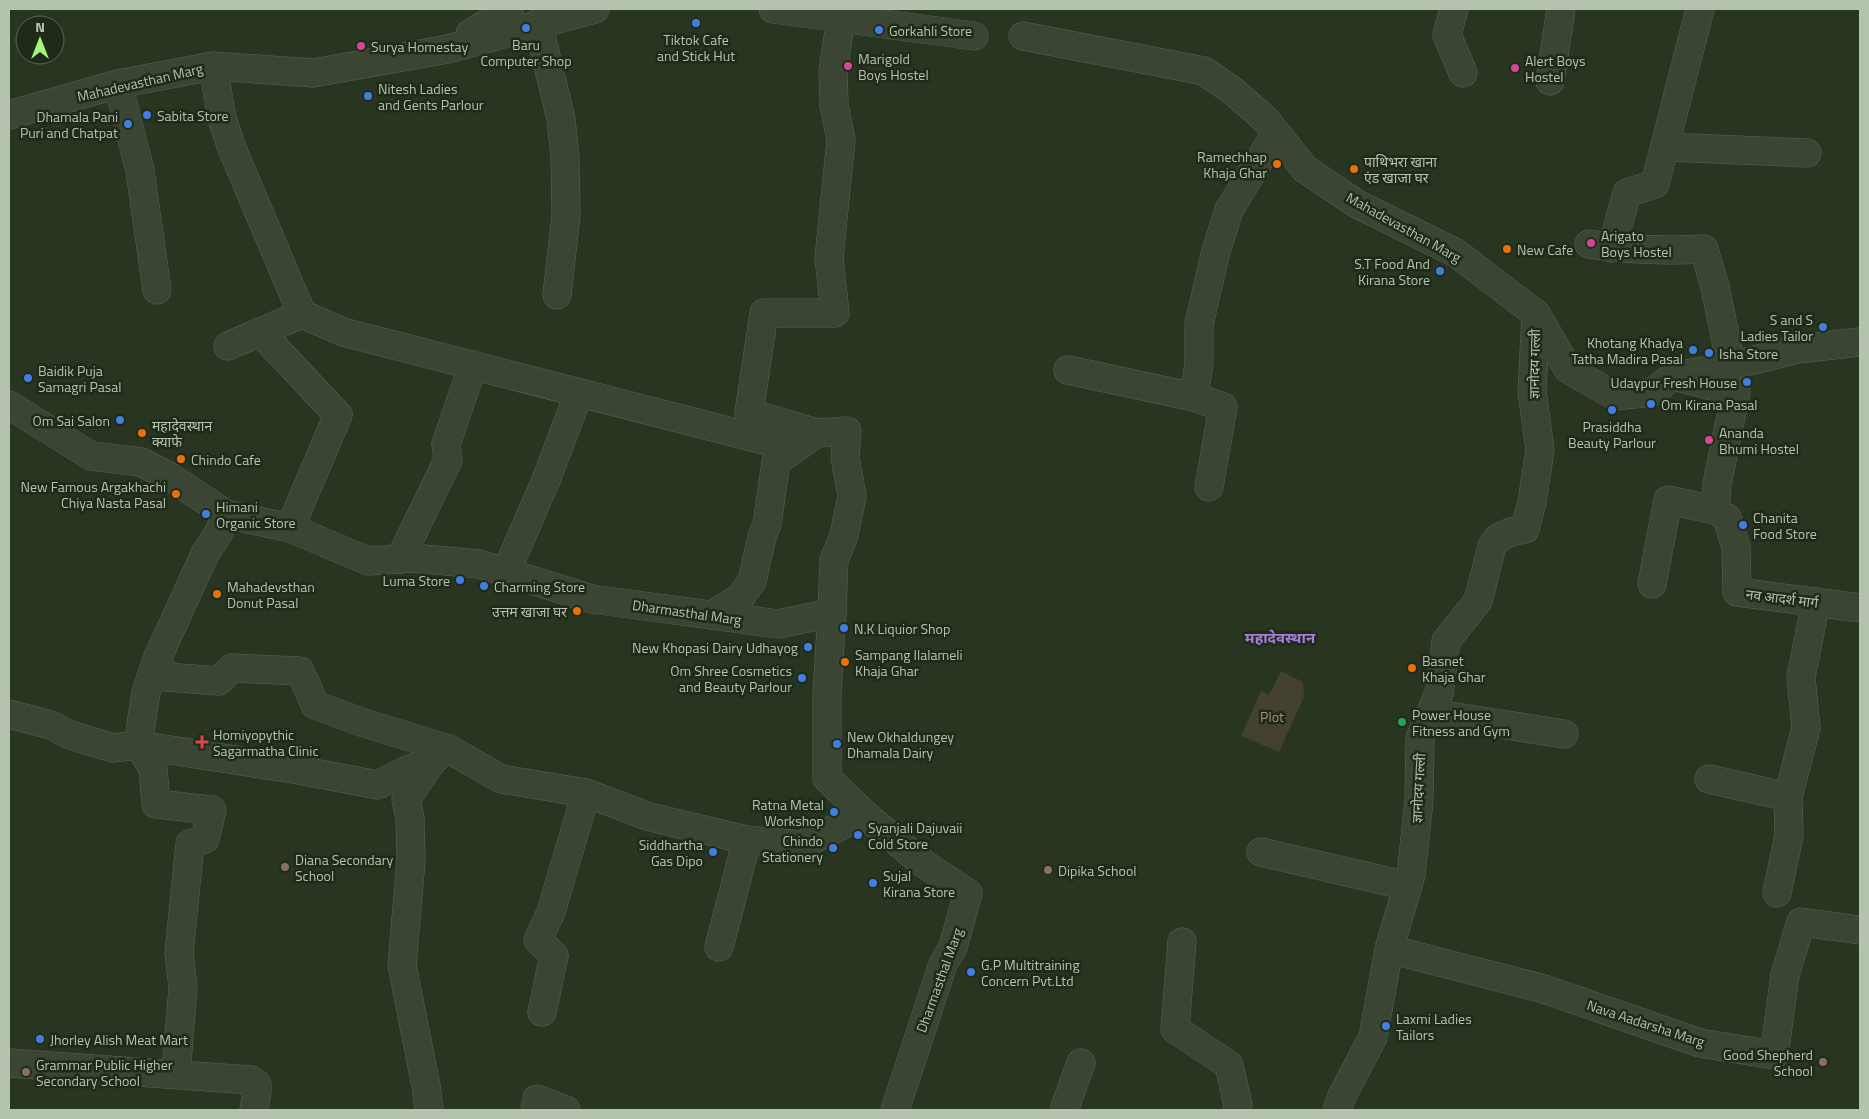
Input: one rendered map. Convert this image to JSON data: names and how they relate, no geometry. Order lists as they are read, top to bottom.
{
  "streets": {
    "street": [
      "Mahadevasthan Marg",
      "ज्ञानोदय गल्ली",
      "नव आदर्श मार्ग",
      "Dharmasthal Marg",
      "Nava Aadarsha Marg"
    ]
  },
  "crossings": [
    ["Mahadevasthan Marg", "ज्ञानोदय गल्ली"],
    ["ज्ञानोदय गल्ली", "Nava Aadarsha Marg"]
  ],
  "districts": ["महादेवस्थान"],
  "parks": ["Plot"],
  "places": {
    "other": [
      "Tiktok Cafe and Stick Hut",
      "Baru Computer Shop",
      "Gorkahli Store",
      "Surya Homestay",
      "Marigold Boys Hostel",
      "Alert Boys Hostel",
      "Nitesh Ladies and Gents Parlour",
      "Sabita Store",
      "Dhamala Pani Puri and Chatpat",
      "Ramechhap Khaja Ghar",
      "पाथिभरा खाना एंड खाजा घर",
      "Arigato Boys Hostel",
      "New Cafe",
      "S.T Food And Kirana Store",
      "S and S Ladies Tailor",
      "Khotang Khadya Tatha Madira Pasal",
      "Isha Store",
      "Baidik Puja Samagri Pasal",
      "Udaypur Fresh House",
      "Om Kirana Pasal",
      "Prasiddha Beauty Parlour",
      "Om Sai Salon",
      "महादेवस्थान क्याफे",
      "Ananda Bhumi Hostel",
      "Chindo Cafe",
      "New Famous Argakhachi Chiya Nasta Pasal",
      "Himani Organic Store",
      "Chanita Food Store",
      "Luma Store",
      "Charming Store",
      "Mahadevsthan Donut Pasal",
      "उत्तम खाजा घर",
      "N.K Liquior Shop",
      "New Khopasi Dairy Udhayog",
      "Sampang Ilalameli Khaja Ghar",
      "Basnet Khaja Ghar",
      "Om Shree Cosmetics and Beauty Parlour",
      "Power House Fitness and Gym",
      "New Okhaldungey Dhamala Dairy",
      "Ratna Metal Workshop",
      "Syanjali Dajuvaii Cold Store",
      "Chindo Stationery",
      "Siddhartha Gas Dipo",
      "Diana Secondary School",
      "Dipika School",
      "Sujal Kirana Store",
      "G.P Multitraining Concern Pvt.Ltd",
      "Laxmi Ladies Tailors",
      "Jhorley Alish Meat Mart",
      "Good Shepherd School",
      "Grammar Public Higher Secondary School"
    ],
    "health": ["Homiyopythic Sagarmatha Clinic"]
  },
  "north": "top"
}
